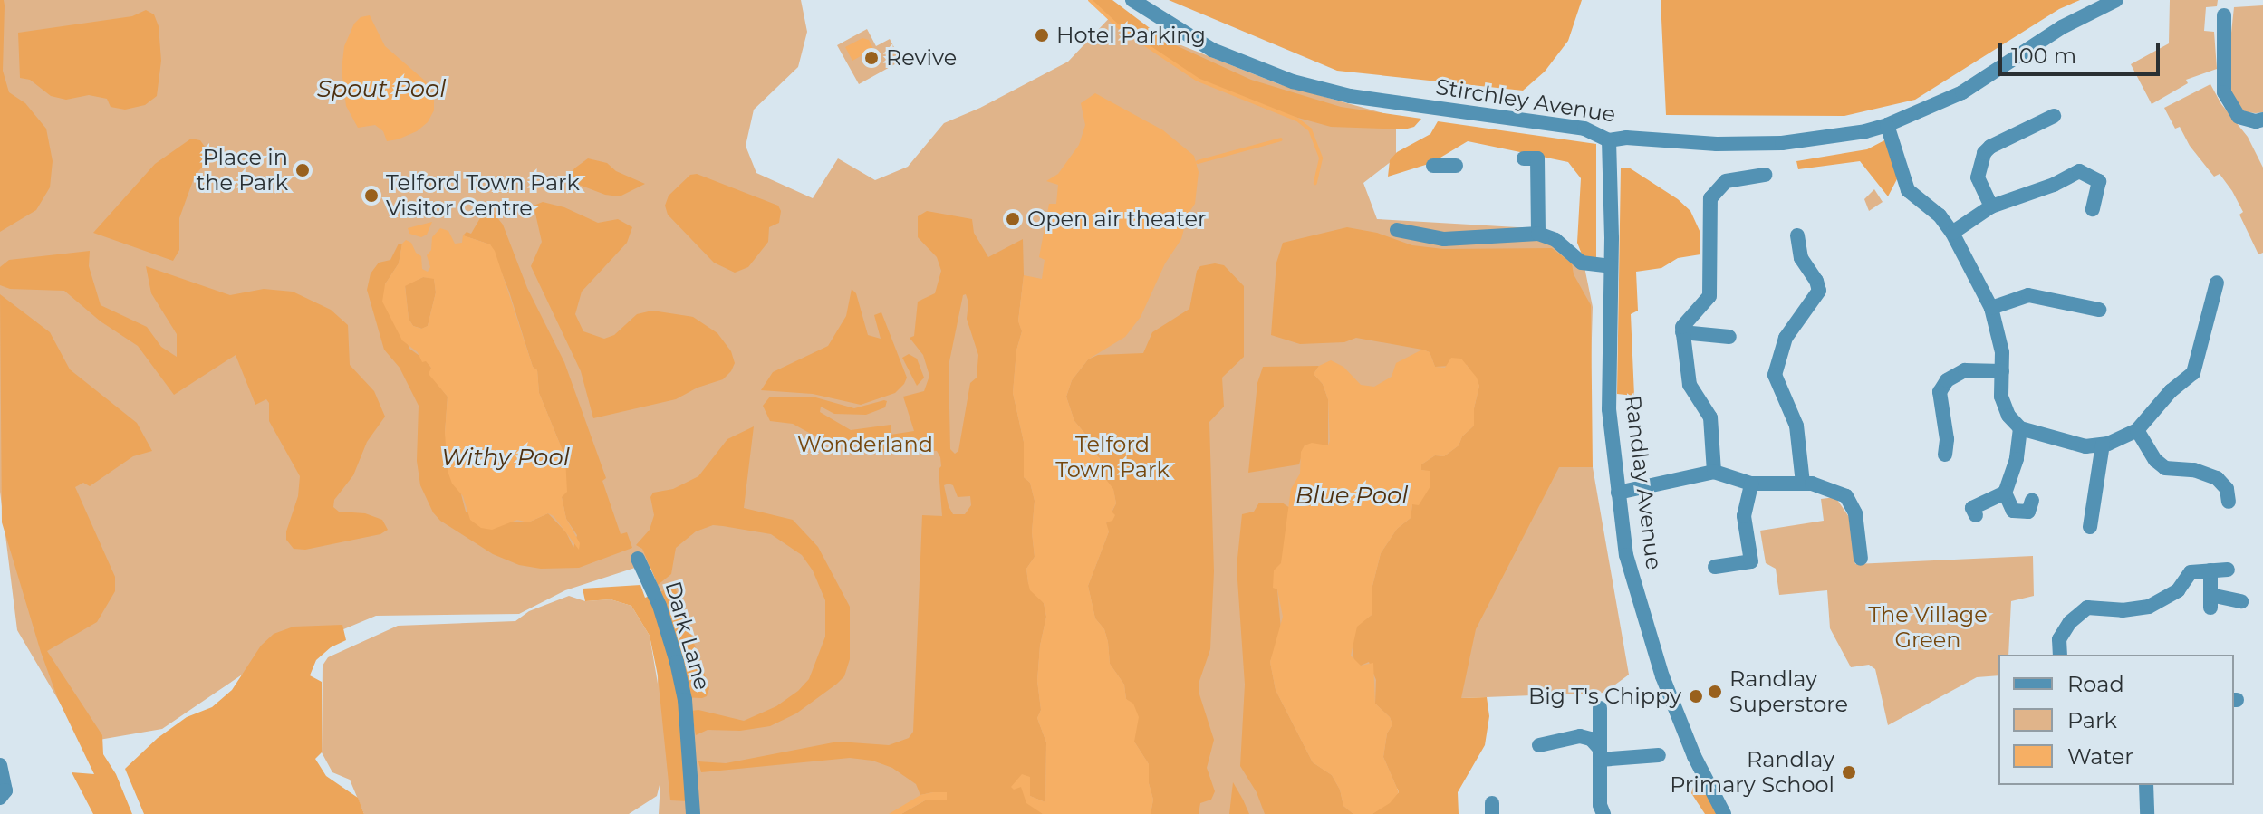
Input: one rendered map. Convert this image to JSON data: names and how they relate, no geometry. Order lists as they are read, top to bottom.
{
  "streets": {
    "street": ["Stirchley Avenue", "Randlay Avenue", "Dark Lane"]
  },
  "crossings": [
    ["Stirchley Avenue", "Randlay Avenue"]
  ],
  "water": ["Spout Pool", "Withy Pool", "Blue Pool"],
  "parks": ["Wonderland", "Telford Town Park", "The Village Green"],
  "places": [
    "Hotel Parking",
    "Revive",
    "Place in the Park",
    "Telford Town Park Visitor Centre",
    "Open air theater",
    "Randlay Superstore",
    "Big T's Chippy",
    "Randlay Primary School"
  ],
  "legend": ["Road", "Park", "Water"],
  "scale_bar": "100 m"
}
